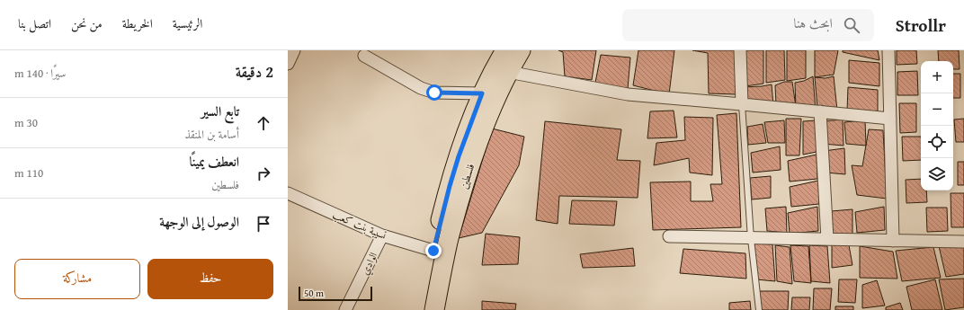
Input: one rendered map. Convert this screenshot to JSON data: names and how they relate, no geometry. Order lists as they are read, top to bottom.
{
  "streets": {
    "main road": ["فلسطين"],
    "street": ["نسيبة بنت كعب", "الوادي"]
  },
  "crossings": [
    ["فلسطين", "نسيبة بنت كعب"],
    ["نسيبة بنت كعب", "الوادي"]
  ],
  "scale_bar": "50 m",
  "page": {
    "header": "Strollr",
    "search": "ابحث هنا",
    "nav": [
      "الرئيسية",
      "الخريطة",
      "من نحن",
      "اتصل بنا"
    ],
    "heading": ["2 دقيقة", "سيرًا · 140 m"],
    "map_buttons": ["+", "−"],
    "list": [
      ["تابع السير", "أسامة بن المنقذ", "30 m"],
      ["انعطف يمينًا", "فلسطين", "110 m"],
      "الوصول إلى الوجهة"
    ],
    "buttons": ["حفظ", "مشاركة"],
    "scale": "50 m"
  }
}
